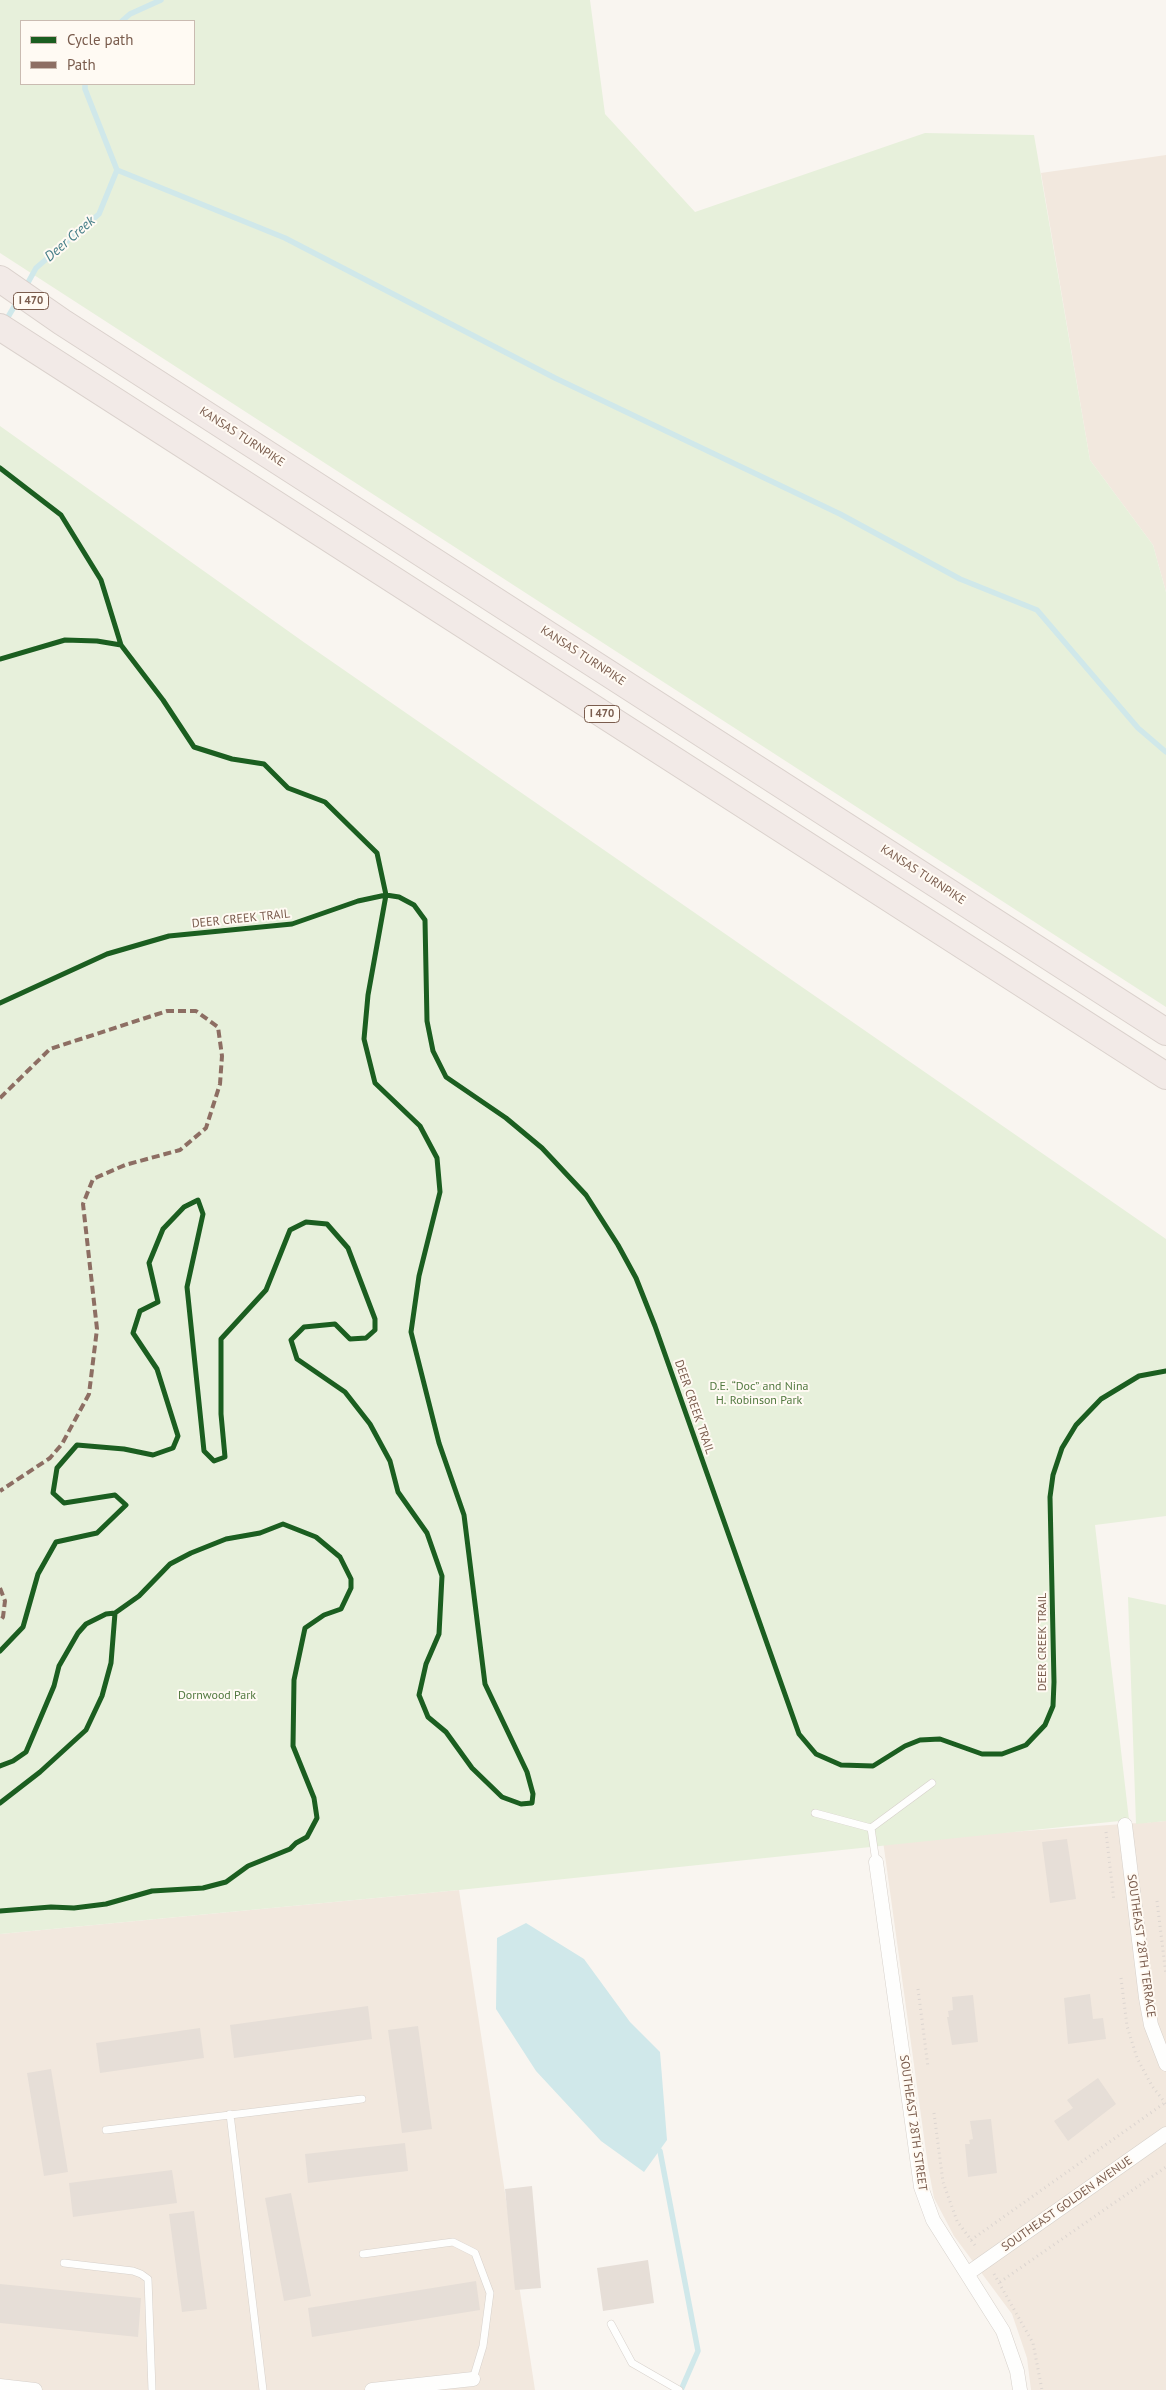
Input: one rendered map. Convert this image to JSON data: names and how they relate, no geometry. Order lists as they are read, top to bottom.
{
  "streets": {
    "highway": ["I 470", "KANSAS TURNPIKE"],
    "street": ["SOUTHEAST 28TH TERRACE", "SOUTHEAST 28TH STREET", "SOUTHEAST GOLDEN AVENUE"],
    "cycle path": ["DEER CREEK TRAIL"]
  },
  "crossings": [
    ["SOUTHEAST 28TH STREET", "SOUTHEAST GOLDEN AVENUE"]
  ],
  "water": ["Deer Creek"],
  "parks": ["D.E. “Doc” and Nina H. Robinson Park", "Dornwood Park"],
  "legend": ["Cycle path", "Path"]
}
